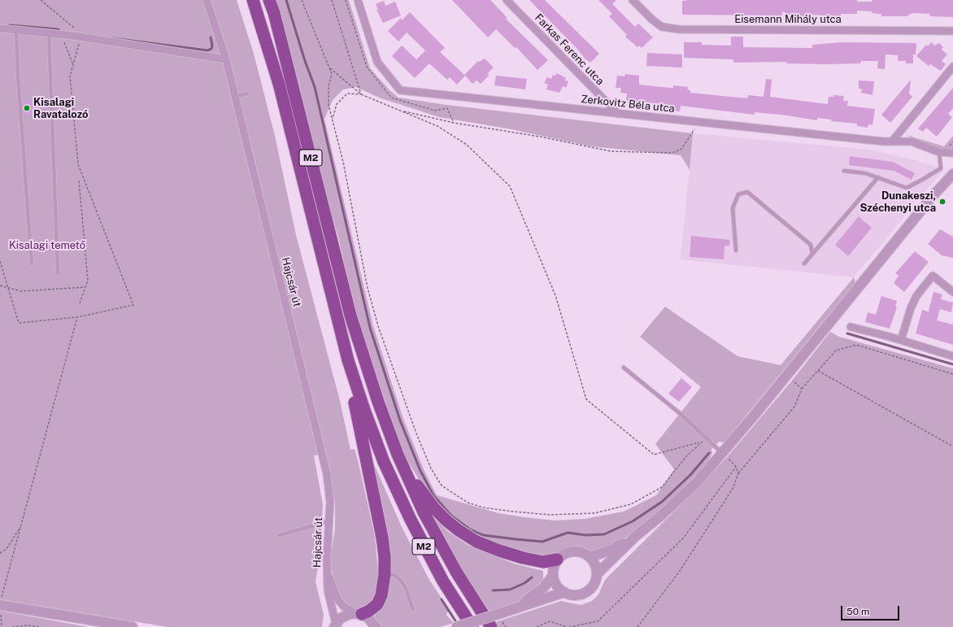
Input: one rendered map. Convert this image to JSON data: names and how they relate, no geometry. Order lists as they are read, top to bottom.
{
  "streets": {
    "highway": ["M2"],
    "street": [
      "Eisemann Mihály utca",
      "Farkas Ferenc utca",
      "Zerkovitz Béla utca",
      "Hajcsár út"
    ]
  },
  "crossings": [
    ["Farkas Ferenc utca", "Zerkovitz Béla utca"]
  ],
  "parks": ["Kisalagi temető"],
  "places": ["Kisalagi Ravatalozó", "Dunakeszi, Széchenyi utca"],
  "scale_bar": "50 m"
}
